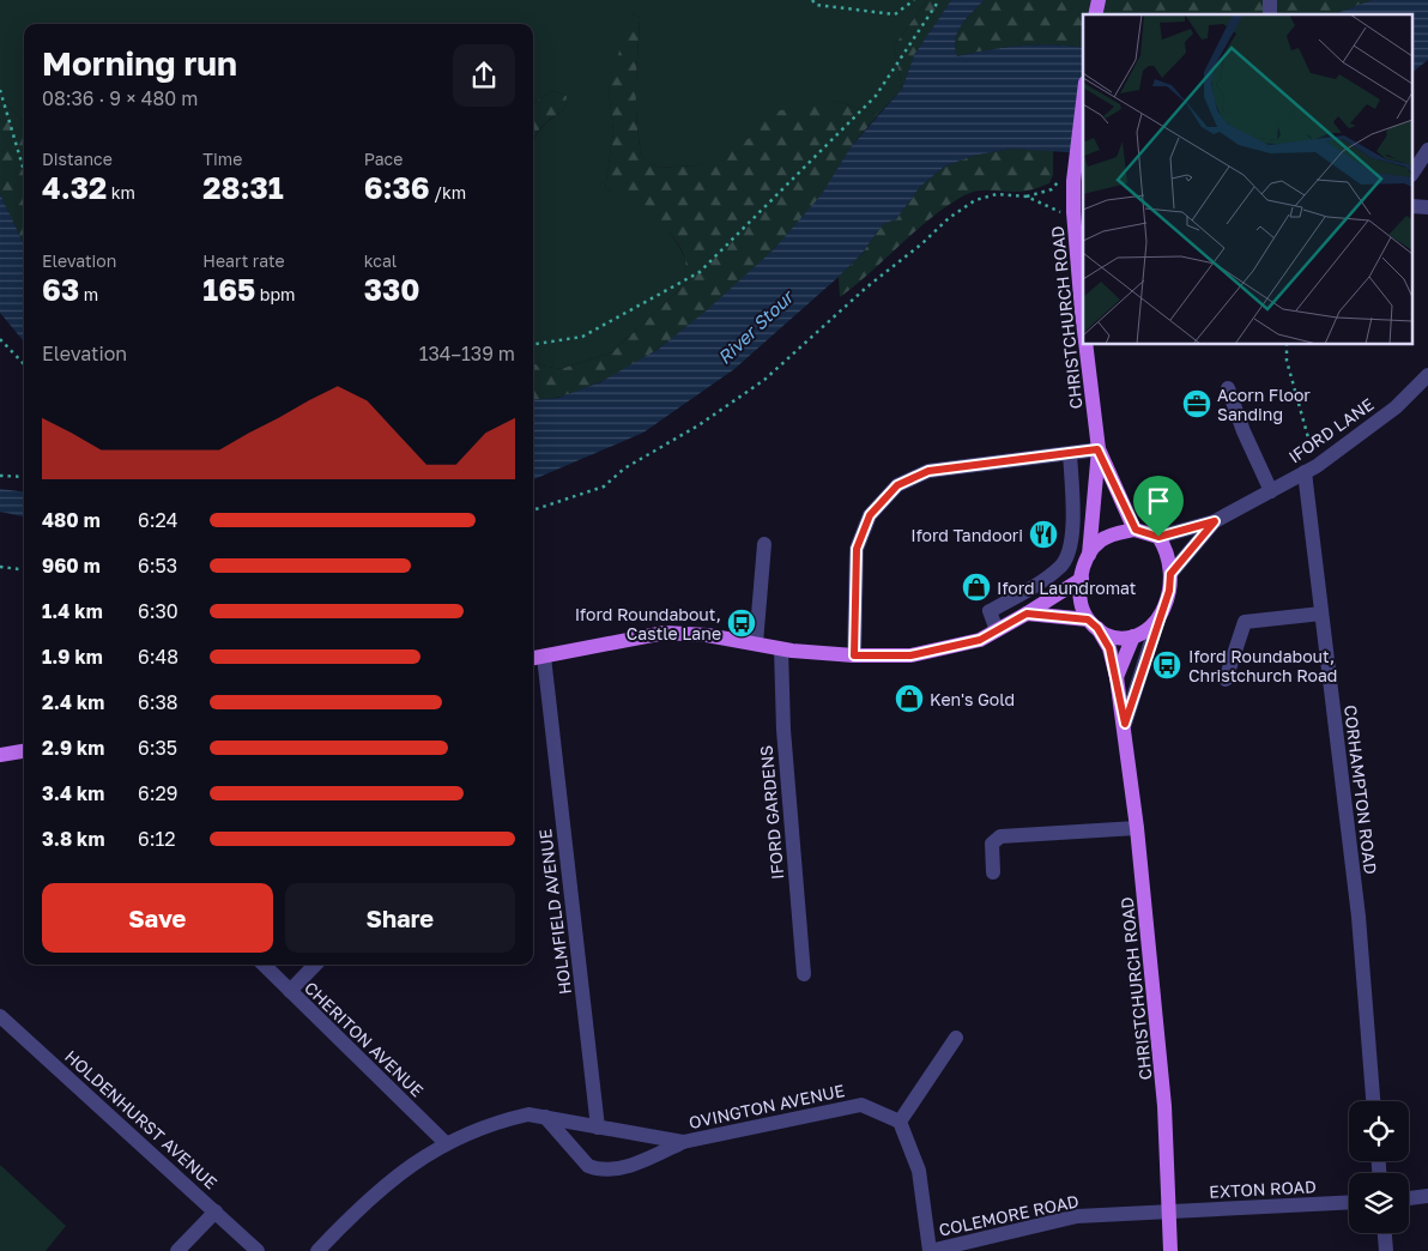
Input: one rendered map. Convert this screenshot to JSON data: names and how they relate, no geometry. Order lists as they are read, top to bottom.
{
  "streets": {
    "main road": ["CHRISTCHURCH ROAD"],
    "street": [
      "IFORD LANE",
      "CORHAMPTON ROAD",
      "IFORD GARDENS",
      "HOLMFIELD AVENUE",
      "CHERITON AVENUE",
      "OVINGTON AVENUE",
      "HOLDENHURST AVENUE",
      "EXTON ROAD",
      "COLEMORE ROAD"
    ]
  },
  "crossings": [
    ["CHRISTCHURCH ROAD", "IFORD LANE"],
    ["CHRISTCHURCH ROAD", "EXTON ROAD"],
    ["CHRISTCHURCH ROAD", "COLEMORE ROAD"],
    ["IFORD LANE", "CORHAMPTON ROAD"],
    ["HOLMFIELD AVENUE", "OVINGTON AVENUE"],
    ["CHERITON AVENUE", "OVINGTON AVENUE"],
    ["EXTON ROAD", "COLEMORE ROAD"]
  ],
  "water": ["River Stour"],
  "places": {
    "office": ["Acorn Floor Sanding"],
    "restaurant": ["Iford Tandoori"],
    "shop": ["Iford Laundromat", "Ken's Gold"],
    "bus stop": ["Iford Roundabout, Castle Lane", "Iford Roundabout, Christchurch Road"]
  },
  "page": {
    "heading": ["Morning run", "08:36 · 9 × 480 m"],
    "stats": [
      ["Distance", "4.32 km"],
      ["Time", "28:31"],
      ["Pace", "6:36 /km"],
      ["Elevation", "63 m"],
      ["Heart rate", "165 bpm"],
      ["kcal", "330"]
    ],
    "chart": ["Elevation", "134–139 m"],
    "list": [
      {
        "name": "480 m",
        "note": "6:24"
      },
      {
        "name": "960 m",
        "note": "6:53"
      },
      {
        "name": "1.4 km",
        "note": "6:30"
      },
      {
        "name": "1.9 km",
        "note": "6:48"
      },
      {
        "name": "2.4 km",
        "note": "6:38"
      },
      {
        "name": "2.9 km",
        "note": "6:35"
      },
      {
        "name": "3.4 km",
        "note": "6:29"
      },
      {
        "name": "3.8 km",
        "note": "6:12"
      }
    ],
    "buttons": ["Save", "Share"]
  }
}
